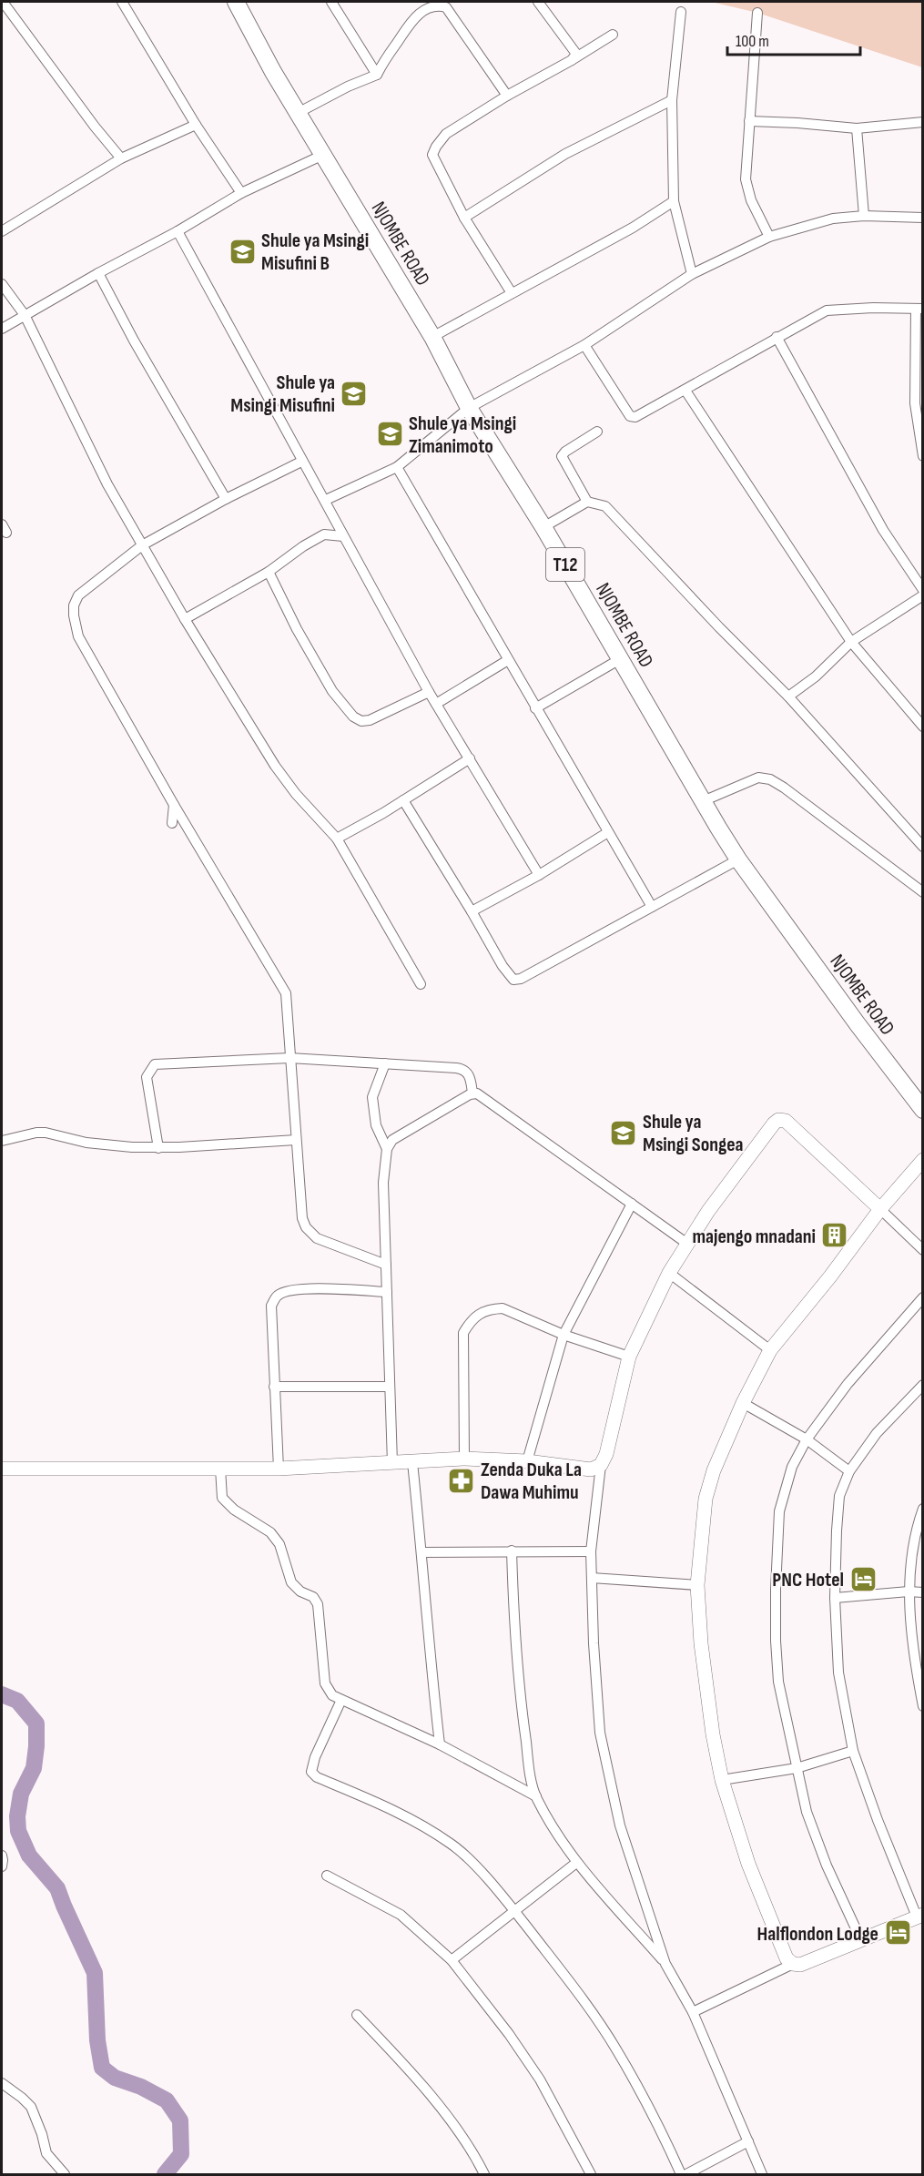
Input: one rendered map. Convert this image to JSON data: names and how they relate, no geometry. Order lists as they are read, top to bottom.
{
  "streets": {
    "highway": ["NJOMBE ROAD", "T12"]
  },
  "places": {
    "school or university": [
      "Shule ya Msingi Misufini B",
      "Shule ya Msingi Misufini",
      "Shule ya Msingi Zimanimoto",
      "Shule ya Msingi Songea"
    ],
    "building": ["majengo mnadani"],
    "pharmacy": ["Zenda Duka La Dawa Muhimu"],
    "hotel": ["PNC Hotel", "Halflondon Lodge"]
  },
  "scale_bar": "100 m"
}
